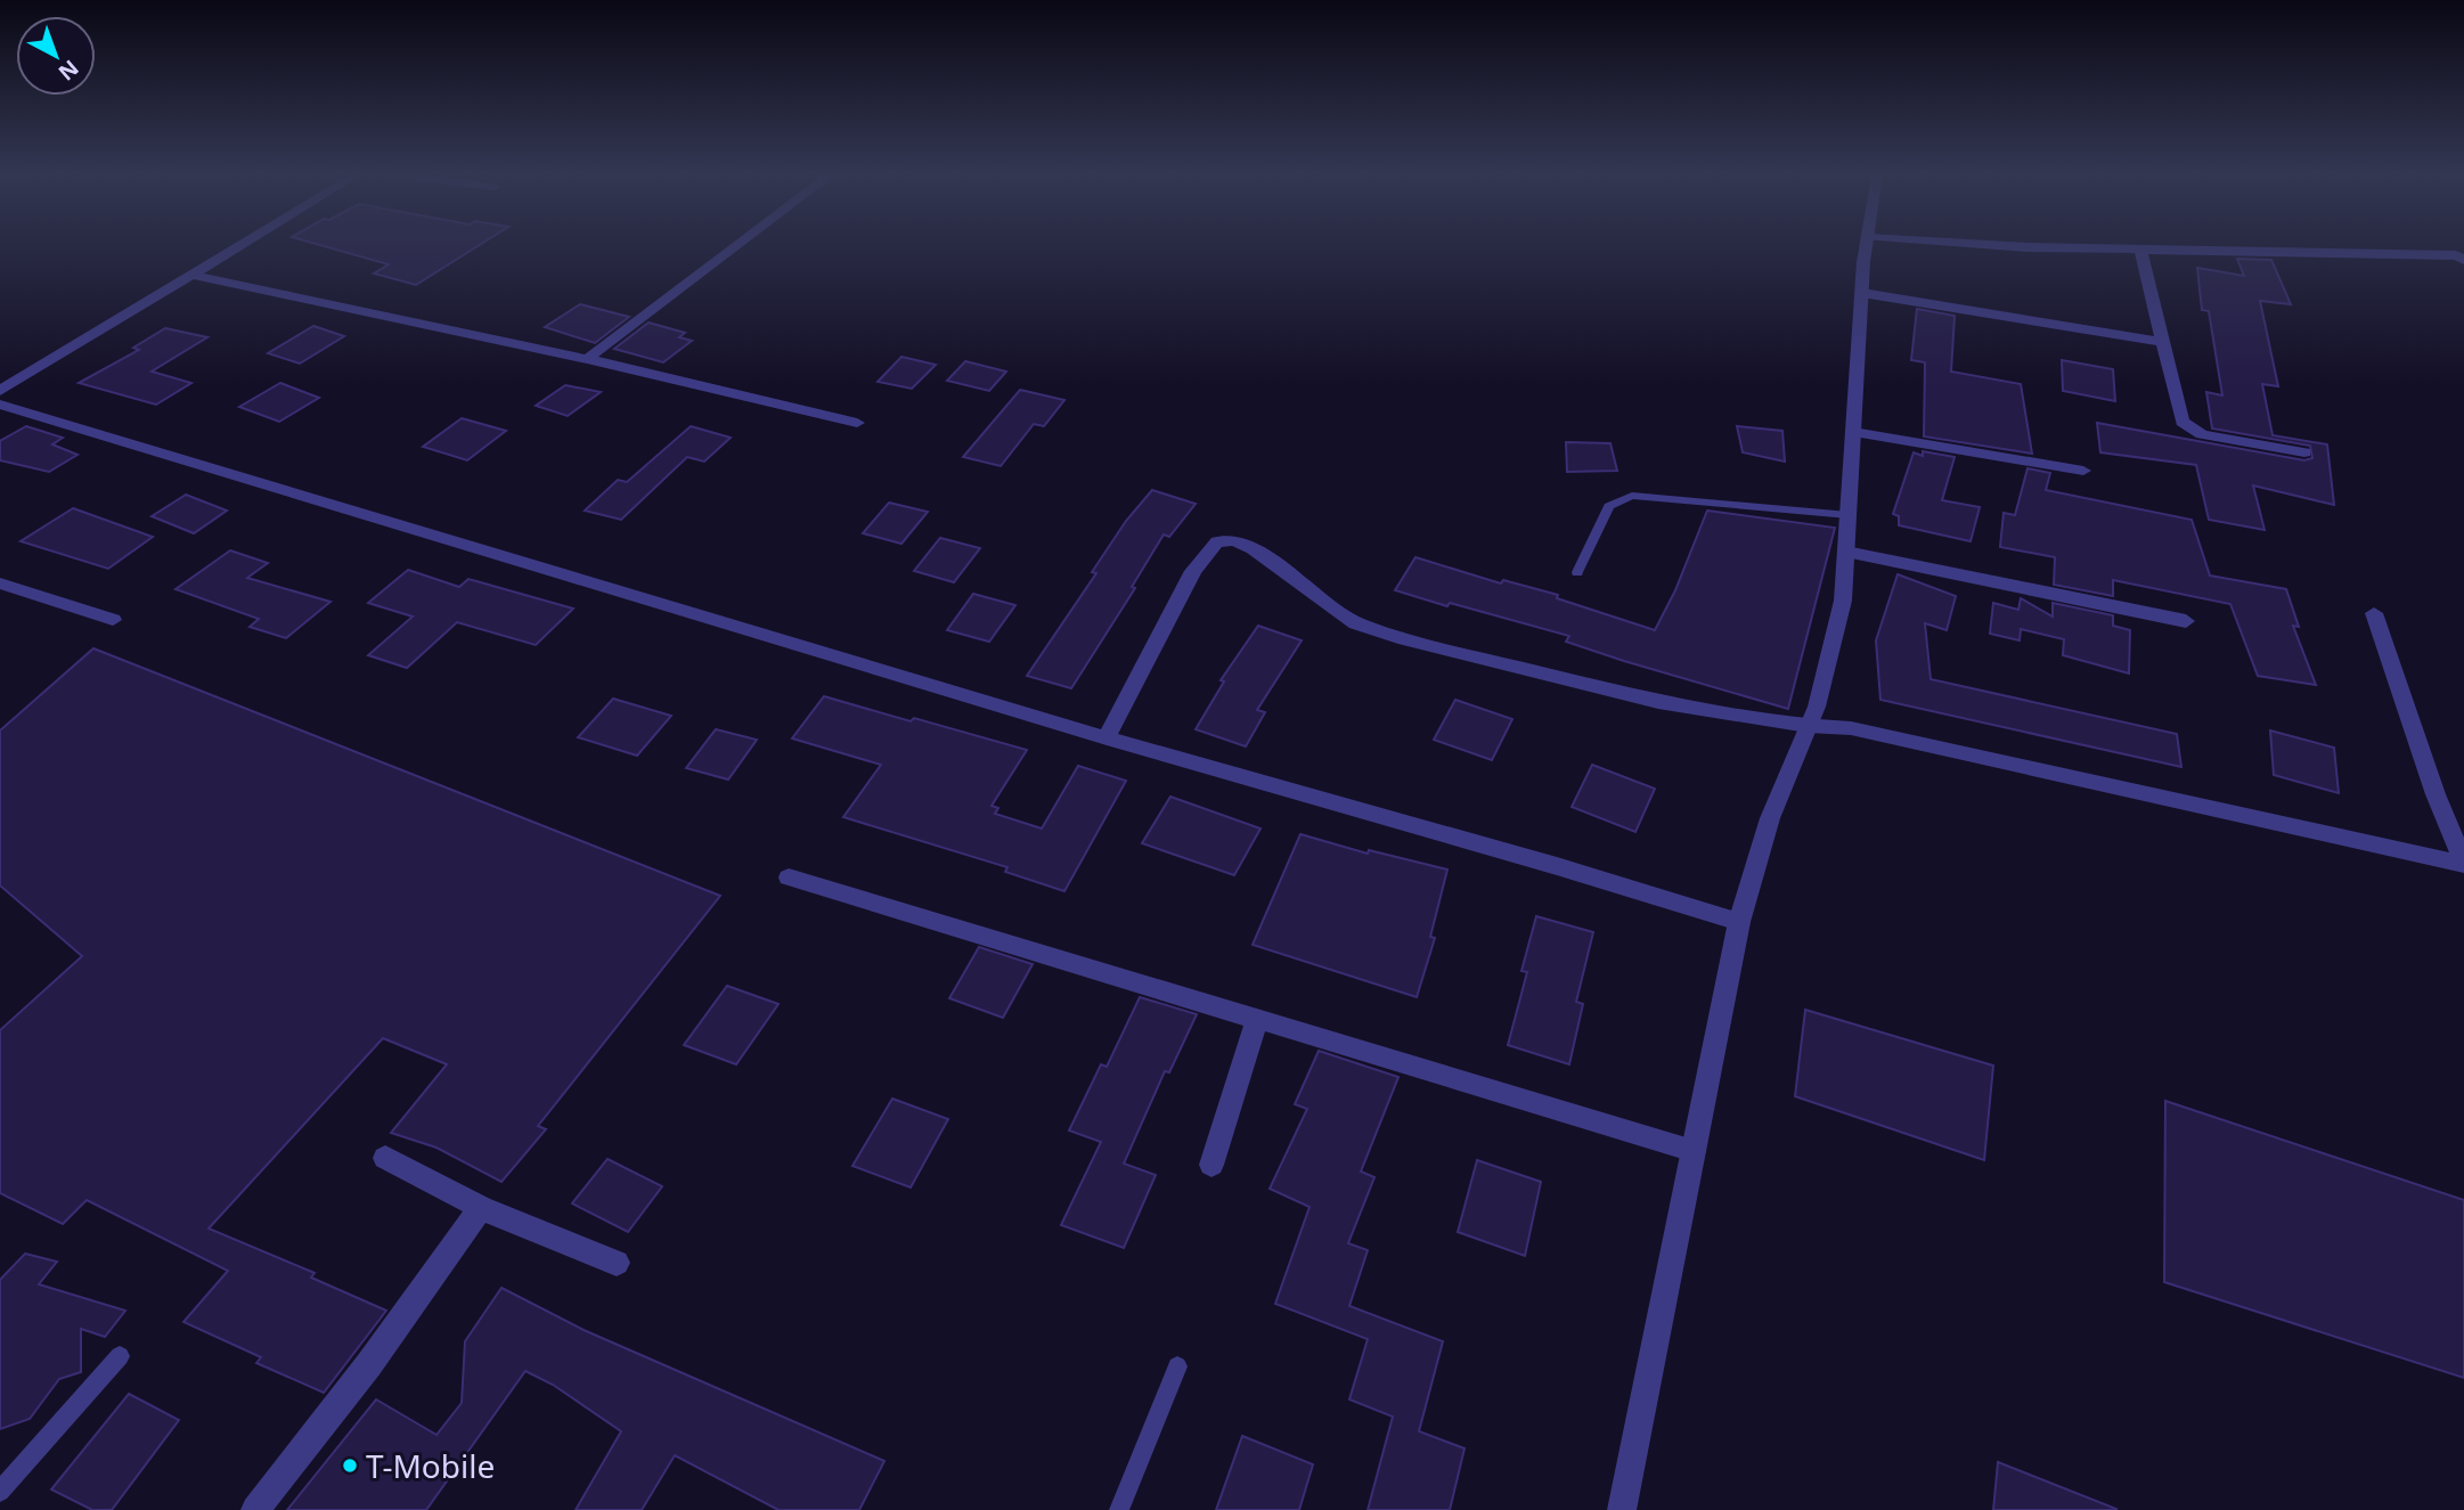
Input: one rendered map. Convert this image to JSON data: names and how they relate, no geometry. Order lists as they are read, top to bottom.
{
  "places": ["T-Mobile"],
  "north": "bottom right"
}
